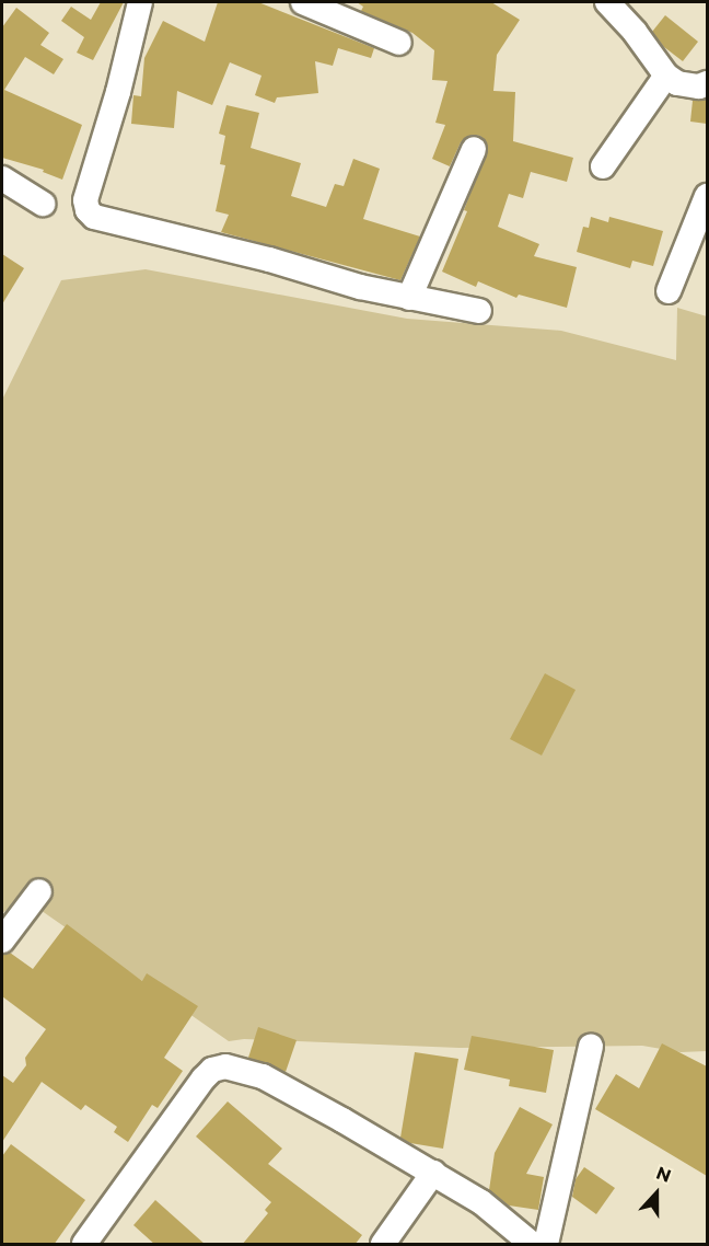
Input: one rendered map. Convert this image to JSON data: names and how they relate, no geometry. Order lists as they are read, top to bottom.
{
  "north": "top"
}
